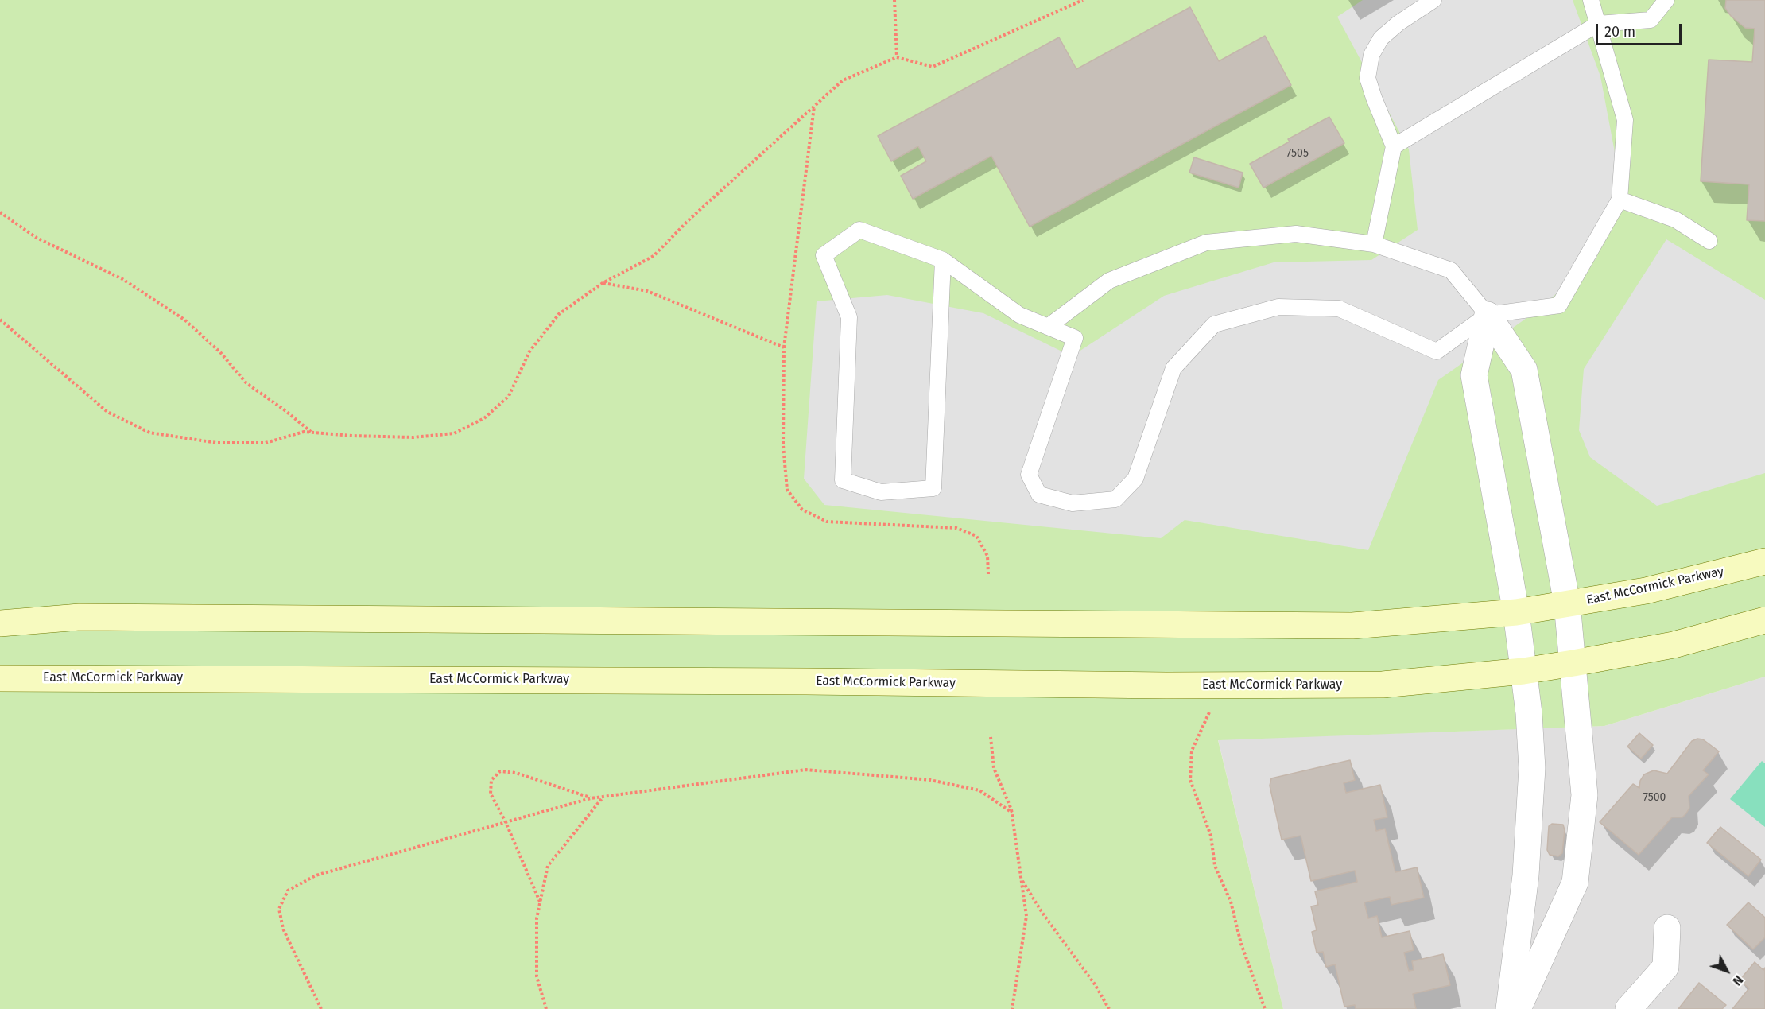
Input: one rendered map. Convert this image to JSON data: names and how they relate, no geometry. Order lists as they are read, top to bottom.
{
  "streets": {
    "main road": ["East McCormick Parkway"]
  },
  "house_numbers": ["7505", "7500"],
  "scale_bar": "20 m",
  "north": "bottom right"
}
